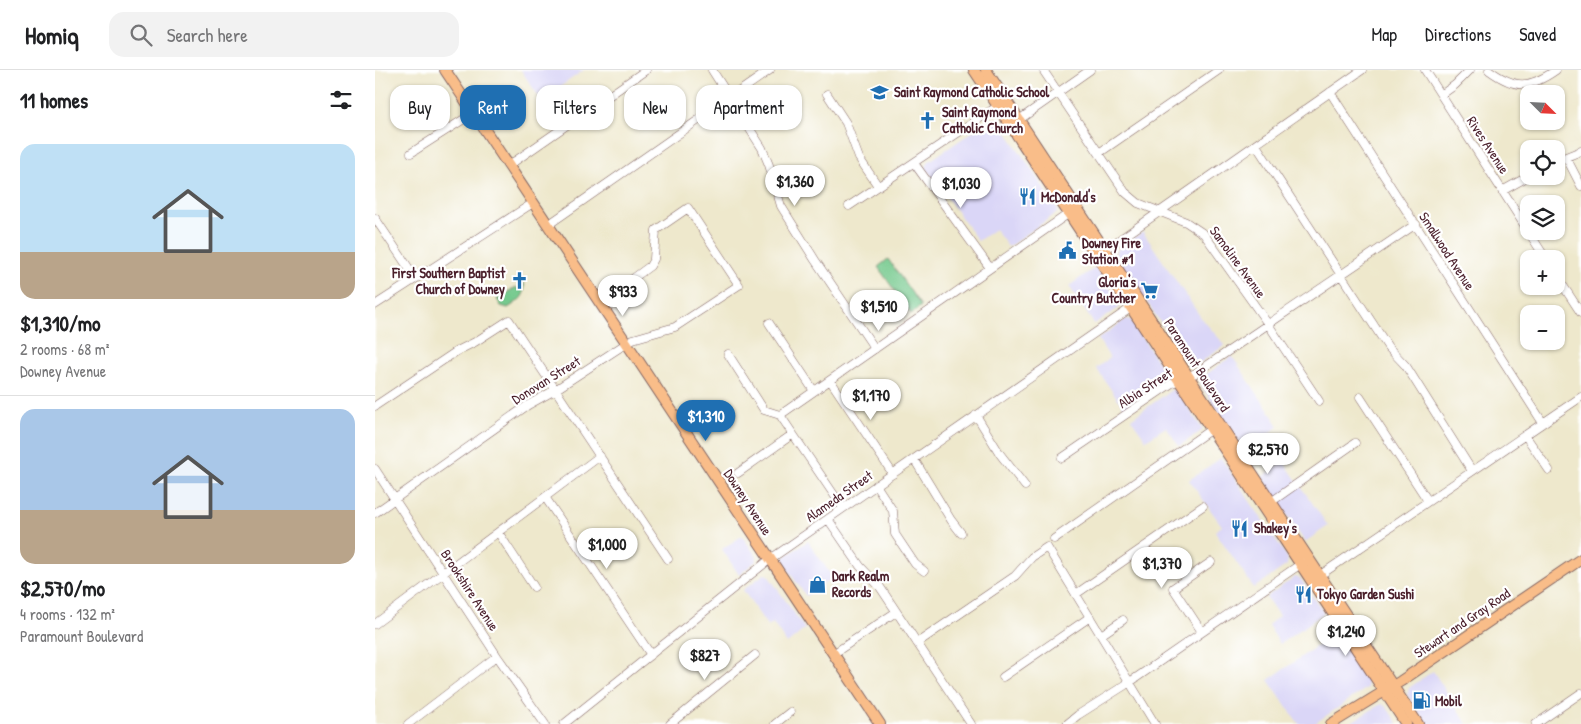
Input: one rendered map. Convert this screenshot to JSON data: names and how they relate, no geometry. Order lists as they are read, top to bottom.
{
  "streets": {
    "main road": ["Paramount Boulevard", "Downey Avenue", "Stewart and Gray Road"],
    "street": [
      "Rives Avenue",
      "Smallwood Avenue",
      "Samoline Avenue",
      "Donovan Street",
      "Albia Street",
      "Alameda Street",
      "Brookshire Avenue"
    ]
  },
  "crossings": [
    ["Smallwood Avenue", "Albia Street"],
    ["Samoline Avenue", "Albia Street"],
    ["Paramount Boulevard", "Albia Street"],
    ["Paramount Boulevard", "Alameda Street"],
    ["Paramount Boulevard", "Stewart and Gray Road"],
    ["Donovan Street", "Downey Avenue"],
    ["Donovan Street", "Brookshire Avenue"],
    ["Alameda Street", "Downey Avenue"]
  ],
  "places": {
    "school or university": ["Saint Raymond Catholic School"],
    "church": ["Saint Raymond Catholic Church", "First Southern Baptist Church of Downey"],
    "restaurant": ["McDonald's", "Shakey's", "Tokyo Garden Sushi"],
    "public building": ["Downey Fire Station #1"],
    "supermarket": ["Gloria's Country Butcher"],
    "shop": ["Dark Realm Records"],
    "fuel station": ["Mobil"]
  },
  "north": "bottom right",
  "page": {
    "header": "Homiq",
    "search": "Search here",
    "nav": ["Map", "Directions", "Saved"],
    "heading": "11 homes",
    "map_buttons": ["+", "−"],
    "chip": [
      "Buy",
      "Rent",
      "Filters",
      "New",
      "Apartment"
    ],
    "list": [
      {
        "name": "$1,310/mo",
        "note": "2 rooms · 68 m² · Downey Avenue"
      },
      {
        "name": "$2,570/mo",
        "note": "4 rooms · 132 m² · Paramount Boulevard"
      }
    ],
    "price": [
      "$1,360",
      "$1,030",
      "$933",
      "$1,510",
      "$1,170",
      "$1,310",
      "$2,570",
      "$1,000",
      "$1,370",
      "$1,240",
      "$827"
    ]
  }
}
